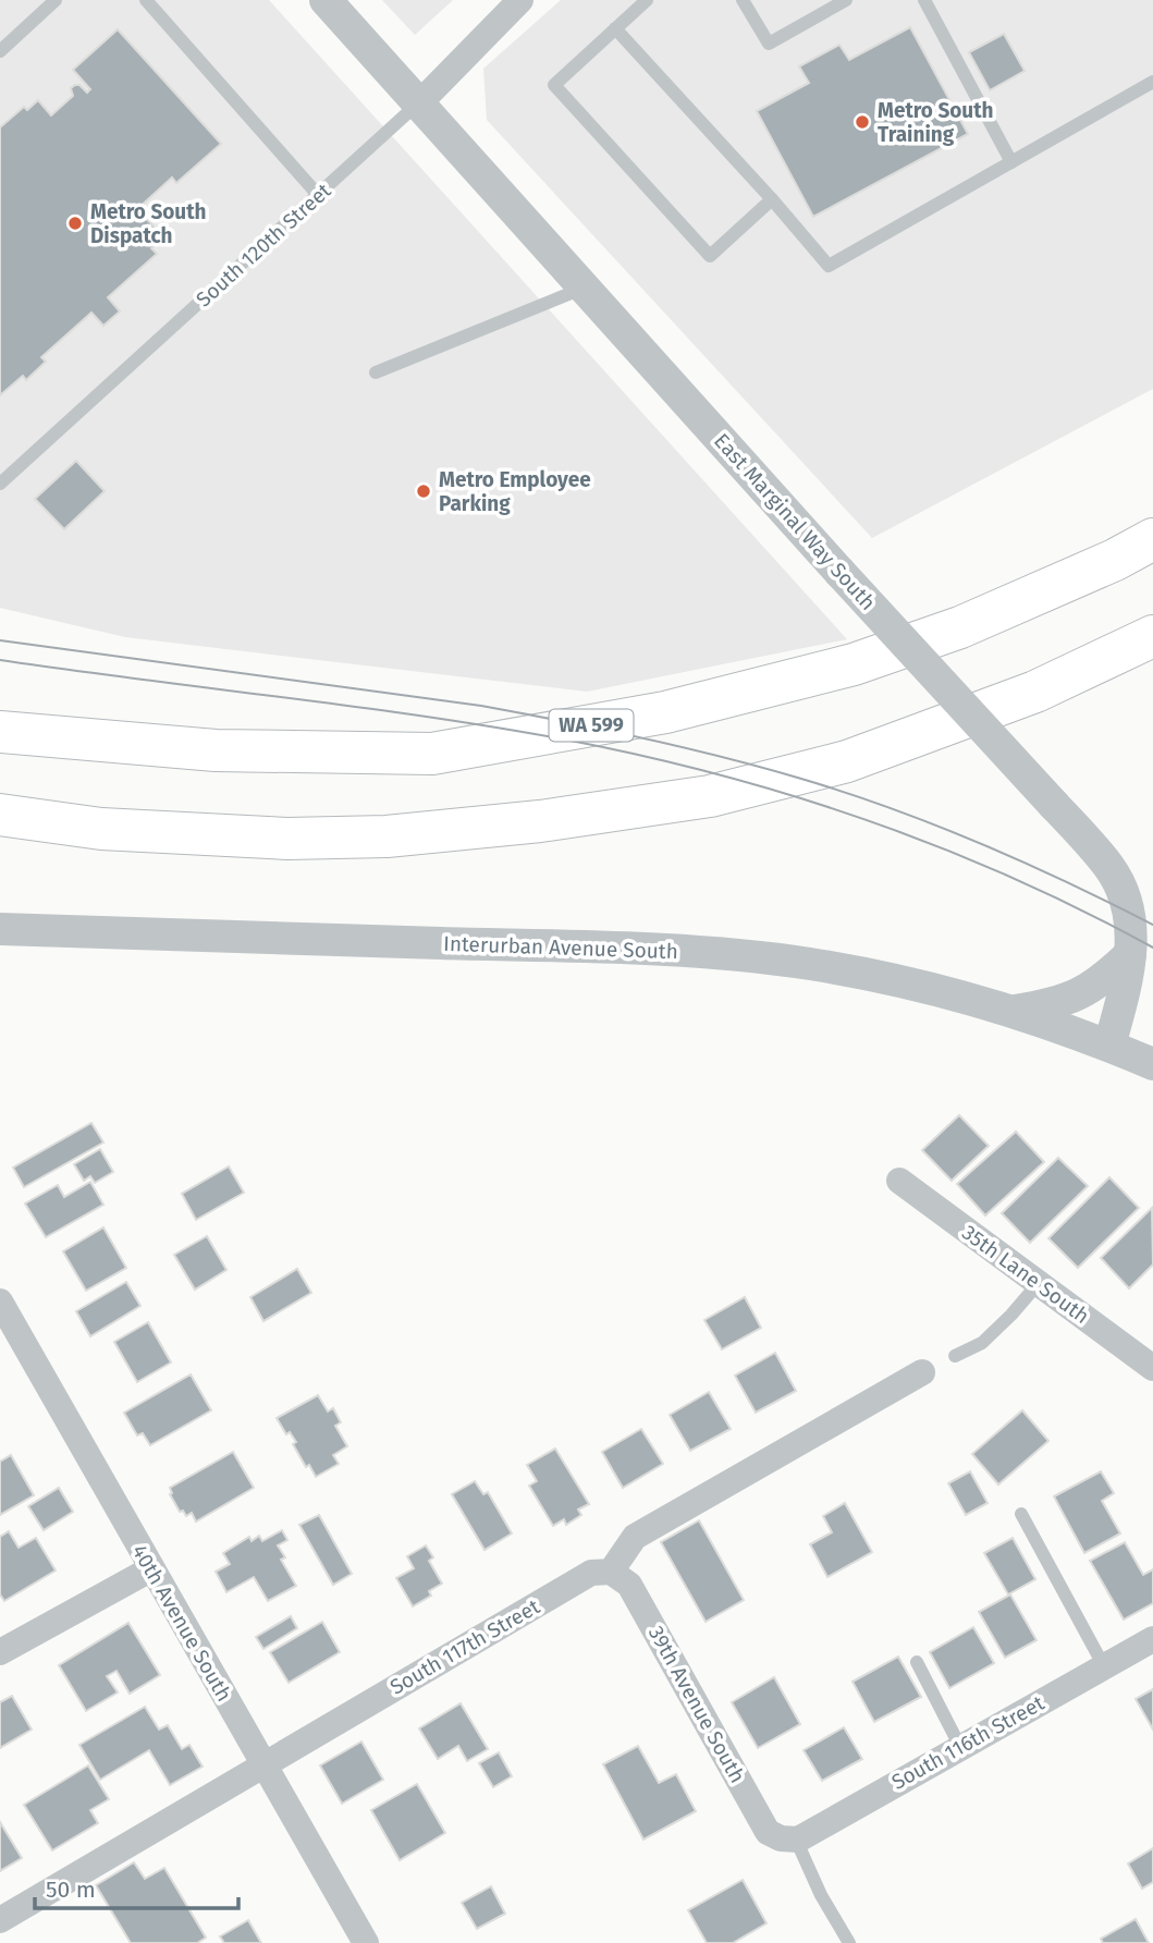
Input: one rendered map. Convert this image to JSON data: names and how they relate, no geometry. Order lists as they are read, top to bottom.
{
  "streets": {
    "highway": ["WA 599"],
    "street": [
      "South 120th Street",
      "East Marginal Way South",
      "Interurban Avenue South",
      "35th Lane South",
      "40th Avenue South",
      "South 117th Street",
      "39th Avenue South",
      "South 116th Street"
    ]
  },
  "crossings": [
    ["South 120th Street", "East Marginal Way South"],
    ["East Marginal Way South", "Interurban Avenue South"],
    ["40th Avenue South", "South 117th Street"],
    ["South 117th Street", "39th Avenue South"],
    ["39th Avenue South", "South 116th Street"]
  ],
  "places": ["Metro South Training", "Metro South Dispatch", "Metro Employee Parking"],
  "scale_bar": "50 m"
}
